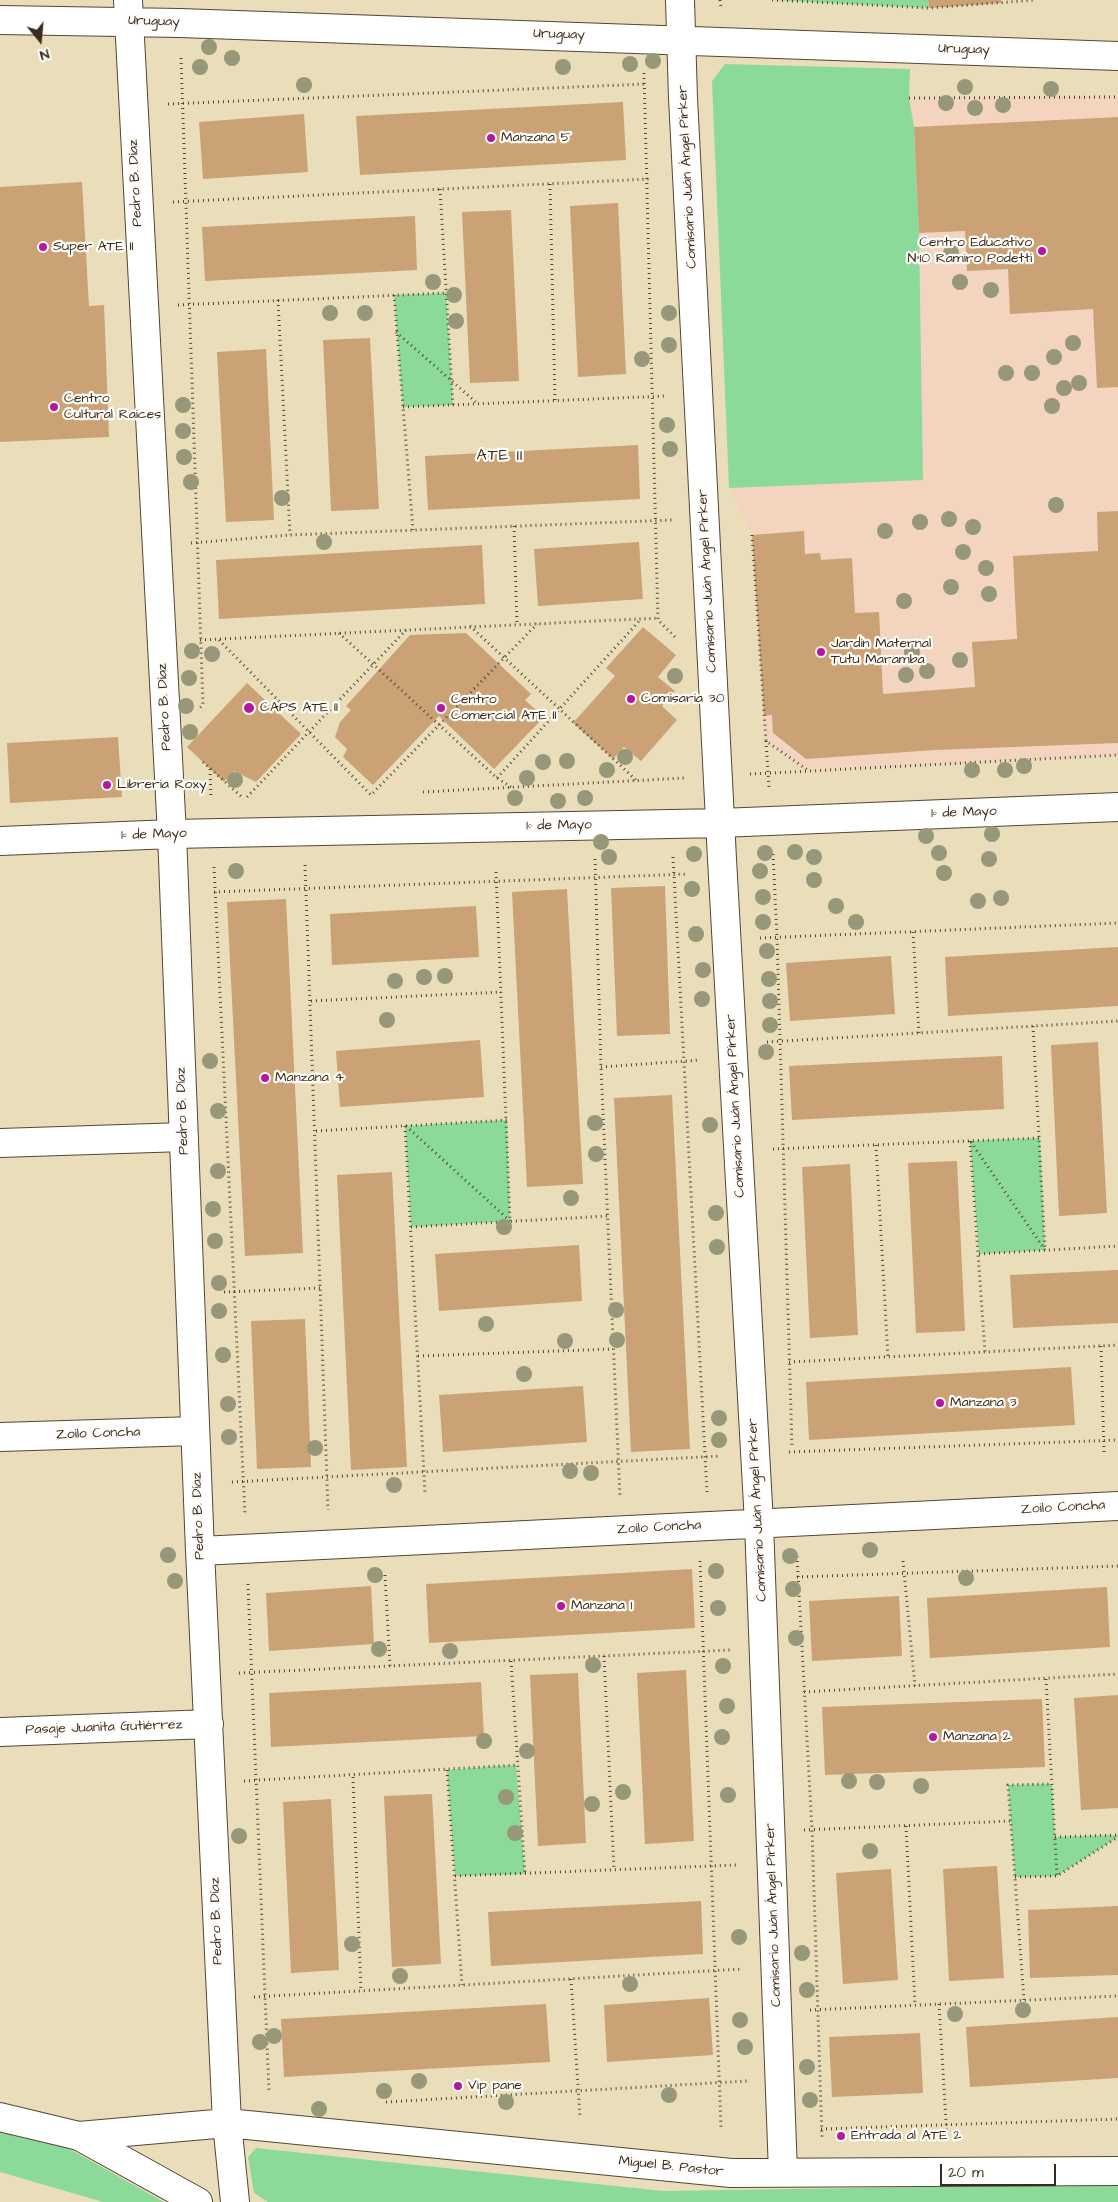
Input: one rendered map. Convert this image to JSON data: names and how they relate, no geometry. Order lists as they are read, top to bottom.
{
  "streets": {
    "street": [
      "Uruguay",
      "Comisario Juán Ángel Pirker",
      "Pedro B. Díaz",
      "1º de Mayo",
      "Zoilo Concha",
      "Pasaje Juanita Gutiérrez",
      "Miguel B. Pastor"
    ]
  },
  "crossings": [
    ["Uruguay", "Comisario Juán Ángel Pirker"],
    ["Uruguay", "Pedro B. Díaz"],
    ["Comisario Juán Ángel Pirker", "1º de Mayo"],
    ["Comisario Juán Ángel Pirker", "Zoilo Concha"],
    ["Comisario Juán Ángel Pirker", "Miguel B. Pastor"],
    ["Pedro B. Díaz", "1º de Mayo"],
    ["Pedro B. Díaz", "Zoilo Concha"],
    ["Pedro B. Díaz", "Pasaje Juanita Gutiérrez"],
    ["Pedro B. Díaz", "Miguel B. Pastor"]
  ],
  "districts": ["ATE II"],
  "places": [
    "Manzana 5",
    "Super ATE II",
    "Centro Educativo N°10 Ramiro Podetti",
    "Centro Cultural Raíces",
    "Jardín Maternal Tutu Maramba",
    "Comisaría 30",
    "CAPS ATE II",
    "Centro Comercial ATE II",
    "Librería Roxy",
    "Manzana 4",
    "Manzana 3",
    "Manzana 1",
    "Manzana 2",
    "Vip pane",
    "Entrada al ATE 2"
  ],
  "scale_bar": "20 m",
  "north": "bottom"
}
